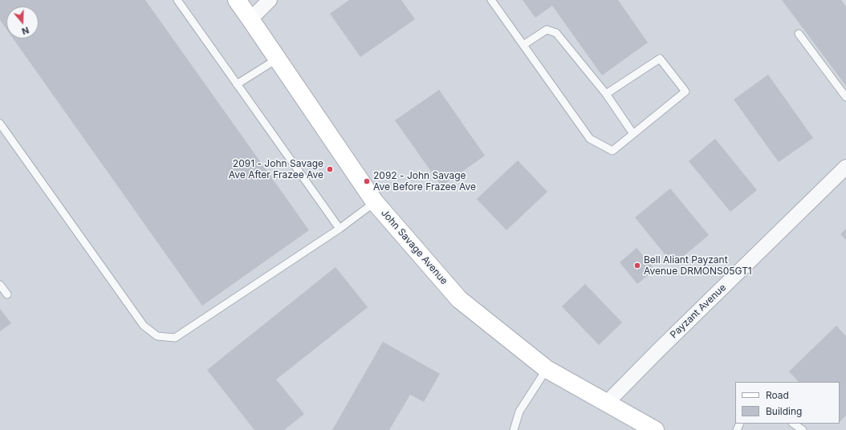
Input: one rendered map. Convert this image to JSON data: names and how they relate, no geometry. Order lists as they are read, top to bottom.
{
  "streets": {
    "main road": ["John Savage Avenue"],
    "street": ["Payzant Avenue"]
  },
  "crossings": [
    ["John Savage Avenue", "Payzant Avenue"]
  ],
  "places": ["2091 - John Savage Ave After Frazee Ave", "2092 - John Savage Ave Before Frazee Ave", "Bell Aliant Payzant Avenue DRMONS05GT1"],
  "legend": ["Road", "Building"],
  "north": "bottom"
}
